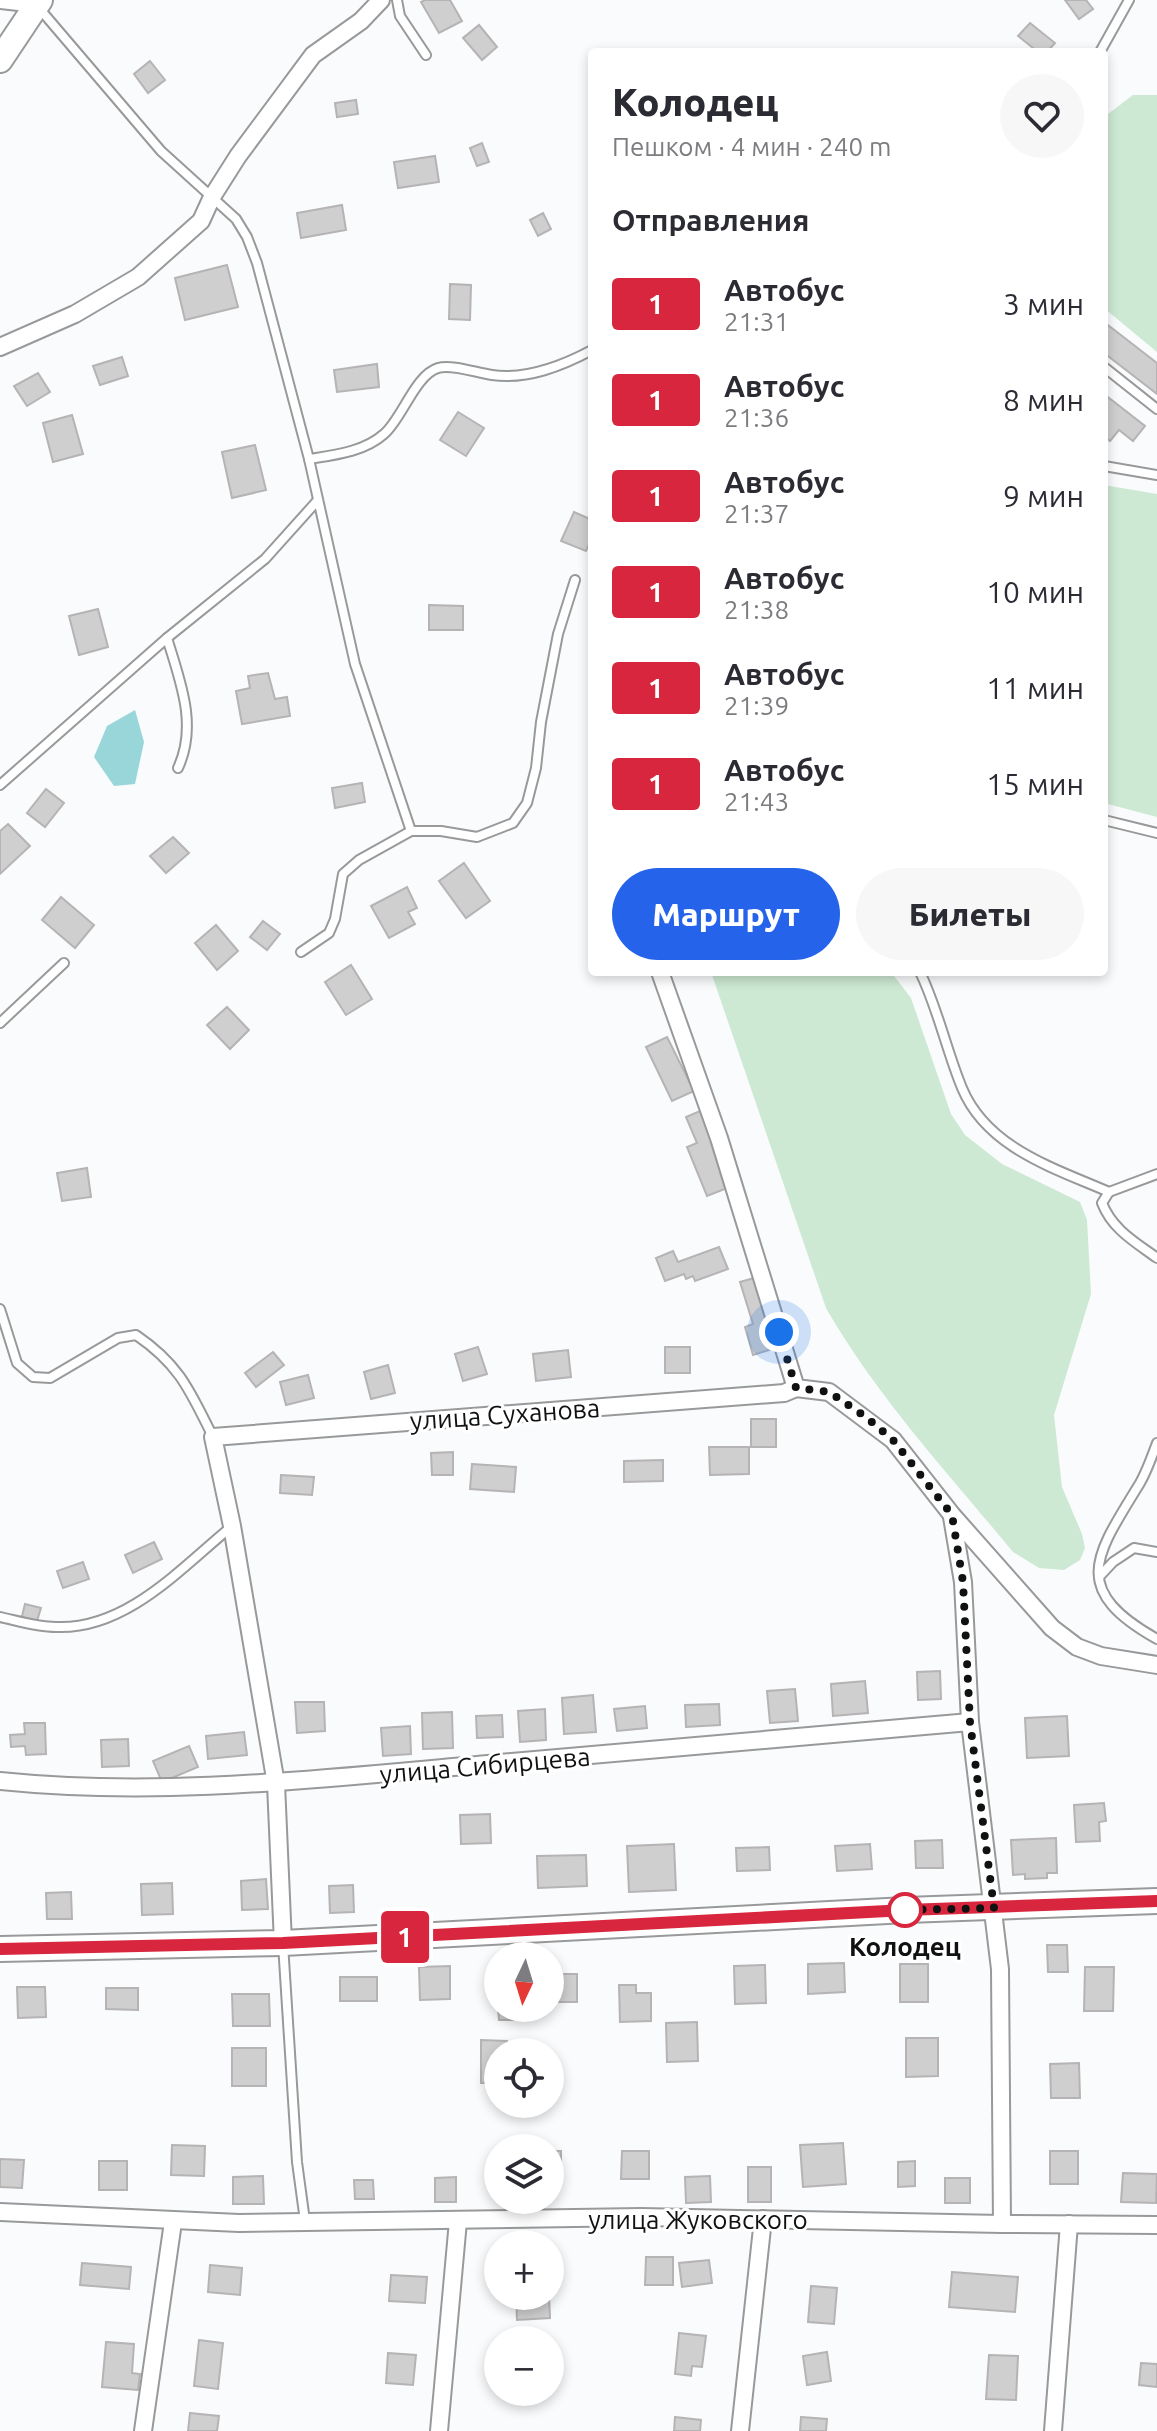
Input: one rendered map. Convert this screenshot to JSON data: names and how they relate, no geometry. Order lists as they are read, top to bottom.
{
  "streets": {
    "street": ["улица Суханова", "улица Сибирцева", "улица Жуковского"]
  },
  "places": ["Колодец"],
  "lines": ["bus line 1"],
  "north": "bottom",
  "page": {
    "on_map": "1",
    "heading": [
      ["Колодец", "Пешком · 4 мин · 240 m"],
      "Отправления"
    ],
    "list": [
      {
        "mark": "1",
        "name": "Автобус",
        "note": "21:31",
        "value": "3 мин"
      },
      {
        "mark": "1",
        "name": "Автобус",
        "note": "21:36",
        "value": "8 мин"
      },
      {
        "mark": "1",
        "name": "Автобус",
        "note": "21:37",
        "value": "9 мин"
      },
      {
        "mark": "1",
        "name": "Автобус",
        "note": "21:38",
        "value": "10 мин"
      },
      {
        "mark": "1",
        "name": "Автобус",
        "note": "21:39",
        "value": "11 мин"
      },
      {
        "mark": "1",
        "name": "Автобус",
        "note": "21:43",
        "value": "15 мин"
      }
    ],
    "buttons": ["Маршрут", "Билеты"],
    "map_buttons": ["+", "−"]
  }
}
